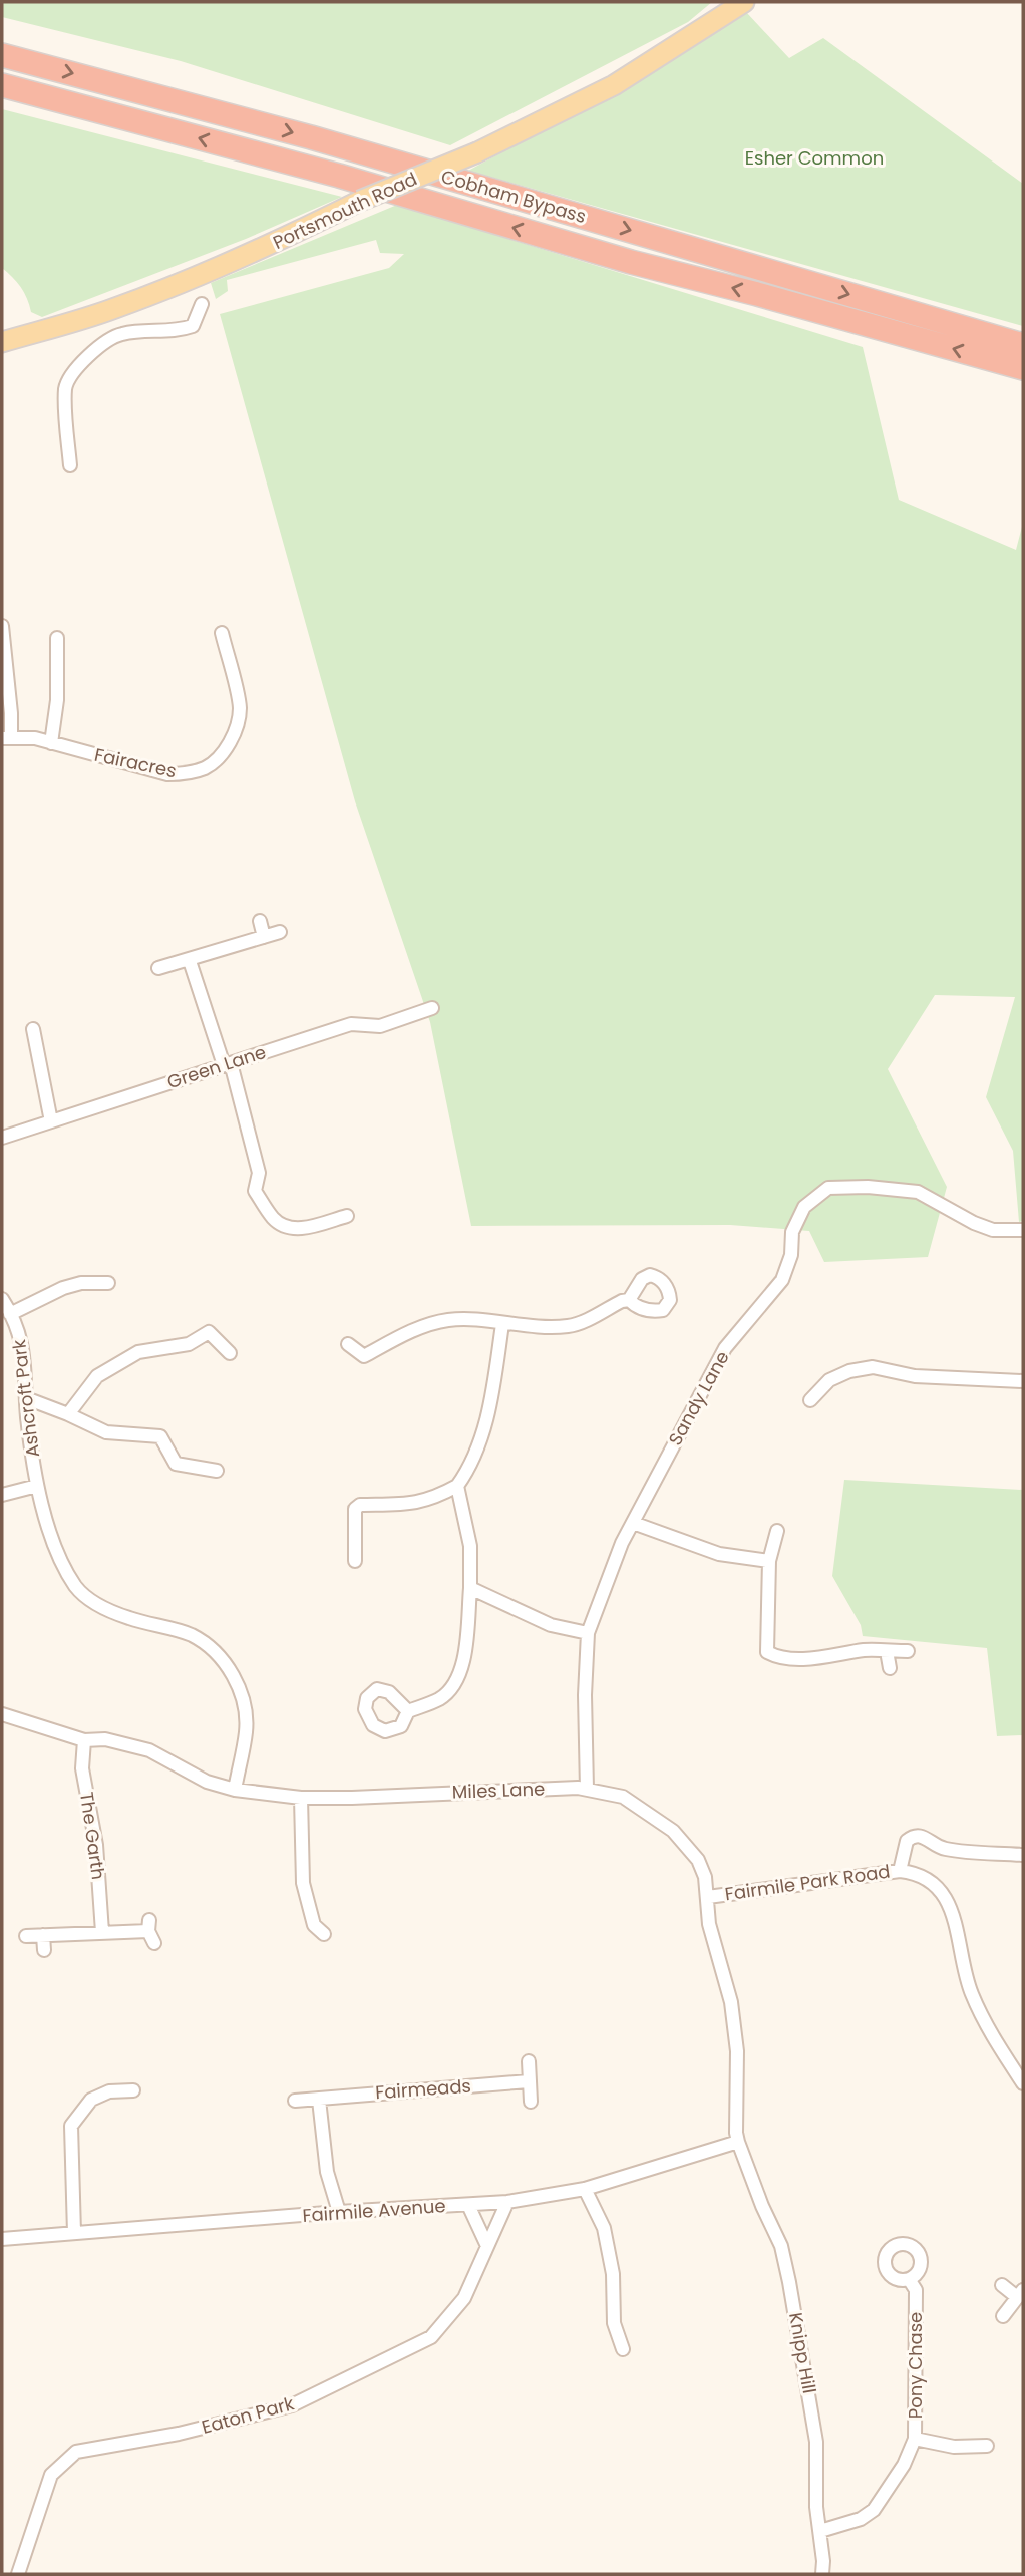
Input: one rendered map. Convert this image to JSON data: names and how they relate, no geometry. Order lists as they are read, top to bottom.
{
  "streets": {
    "highway": ["Cobham Bypass"],
    "main road": ["Portsmouth Road"],
    "street": [
      "Fairacres",
      "Green Lane",
      "Ashcroft Park",
      "Sandy Lane",
      "Miles Lane",
      "The Garth",
      "Fairmile Park Road",
      "Fairmeads",
      "Fairmile Avenue",
      "Knipp Hill",
      "Pony Chase",
      "Eaton Park"
    ]
  },
  "crossings": [
    ["Ashcroft Park", "Miles Lane"],
    ["Sandy Lane", "Miles Lane"],
    ["Miles Lane", "The Garth"],
    ["Miles Lane", "Fairmile Park Road"],
    ["Miles Lane", "Fairmile Avenue"],
    ["Miles Lane", "Knipp Hill"],
    ["Fairmile Avenue", "Knipp Hill"],
    ["Fairmile Avenue", "Eaton Park"],
    ["Knipp Hill", "Pony Chase"]
  ],
  "parks": ["Esher Common"]
}
